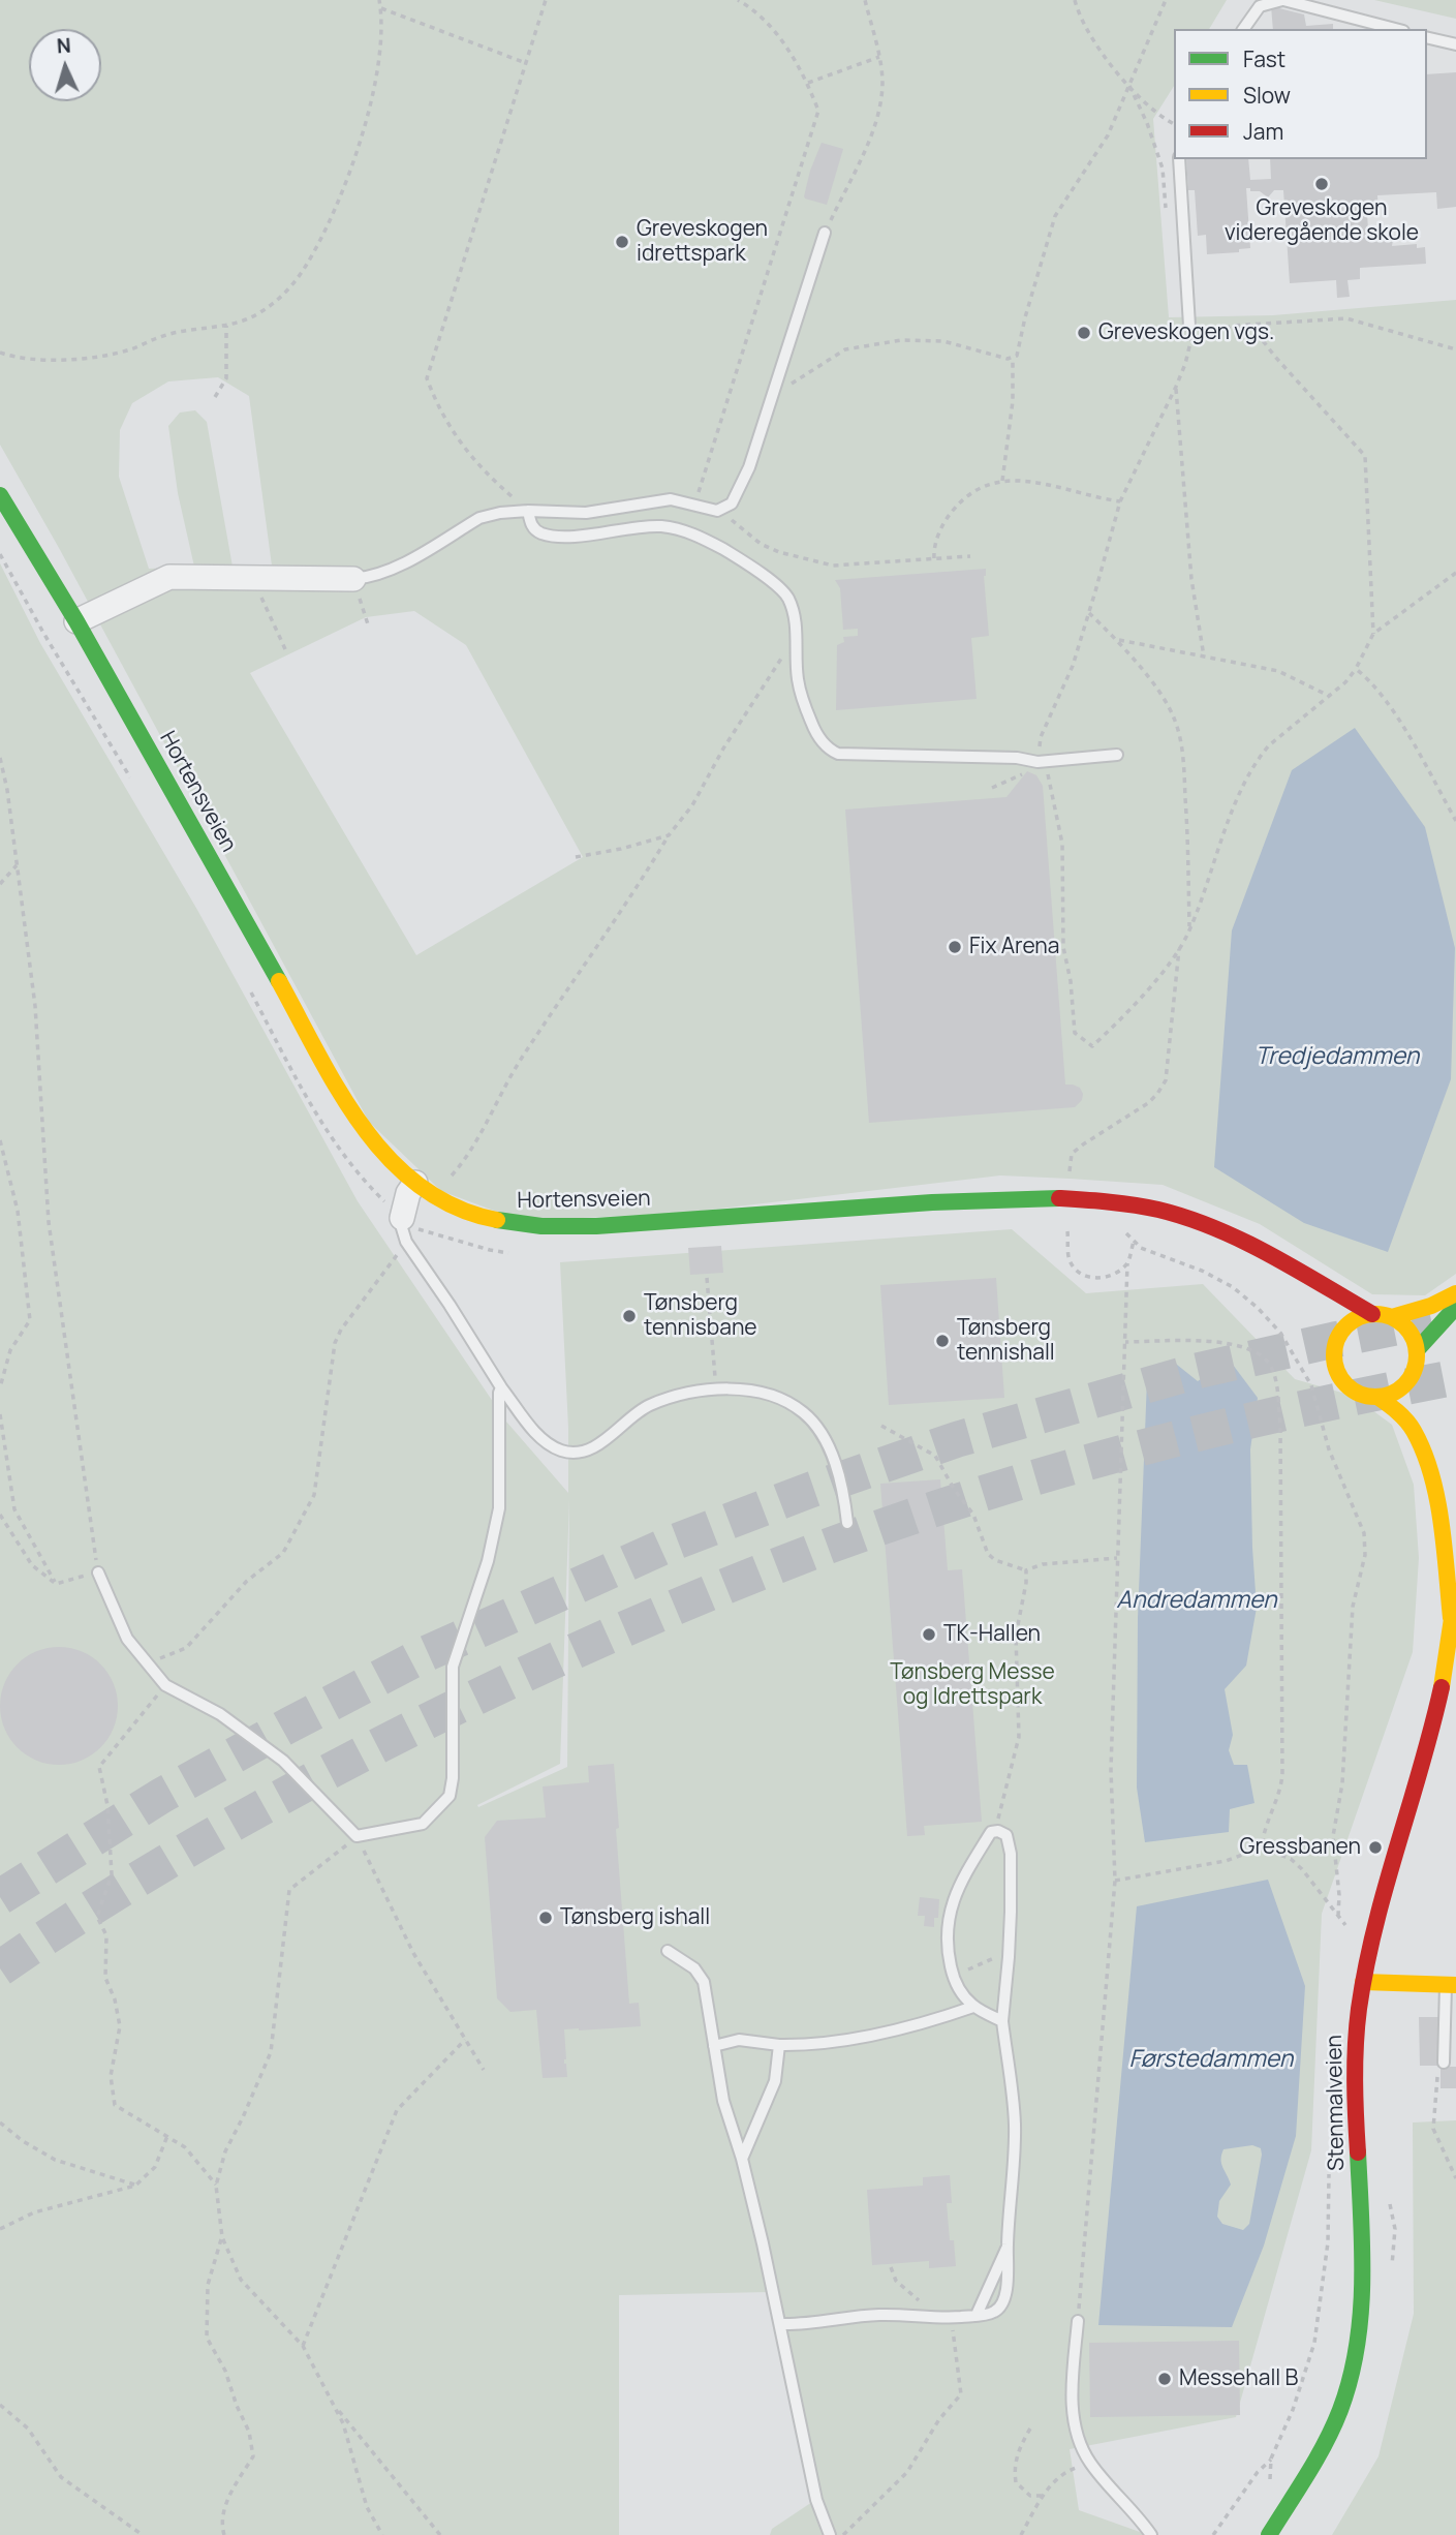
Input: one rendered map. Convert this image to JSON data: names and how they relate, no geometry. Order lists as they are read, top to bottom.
{
  "streets": {
    "main road": ["Hortensveien", "Stenmalveien"]
  },
  "crossings": [
    ["Hortensveien", "Stenmalveien"]
  ],
  "water": ["Tredjedammen", "Andredammen", "Førstedammen"],
  "parks": ["Tønsberg Messe og Idrettspark"],
  "places": [
    "Greveskogen videregående skole",
    "Greveskogen idrettspark",
    "Greveskogen vgs.",
    "Fix Arena",
    "Tønsberg tennisbane",
    "Tønsberg tennishall",
    "TK-Hallen",
    "Gressbanen",
    "Tønsberg ishall",
    "Messehall B"
  ],
  "legend": ["Fast", "Slow", "Jam"],
  "north": "top"
}
